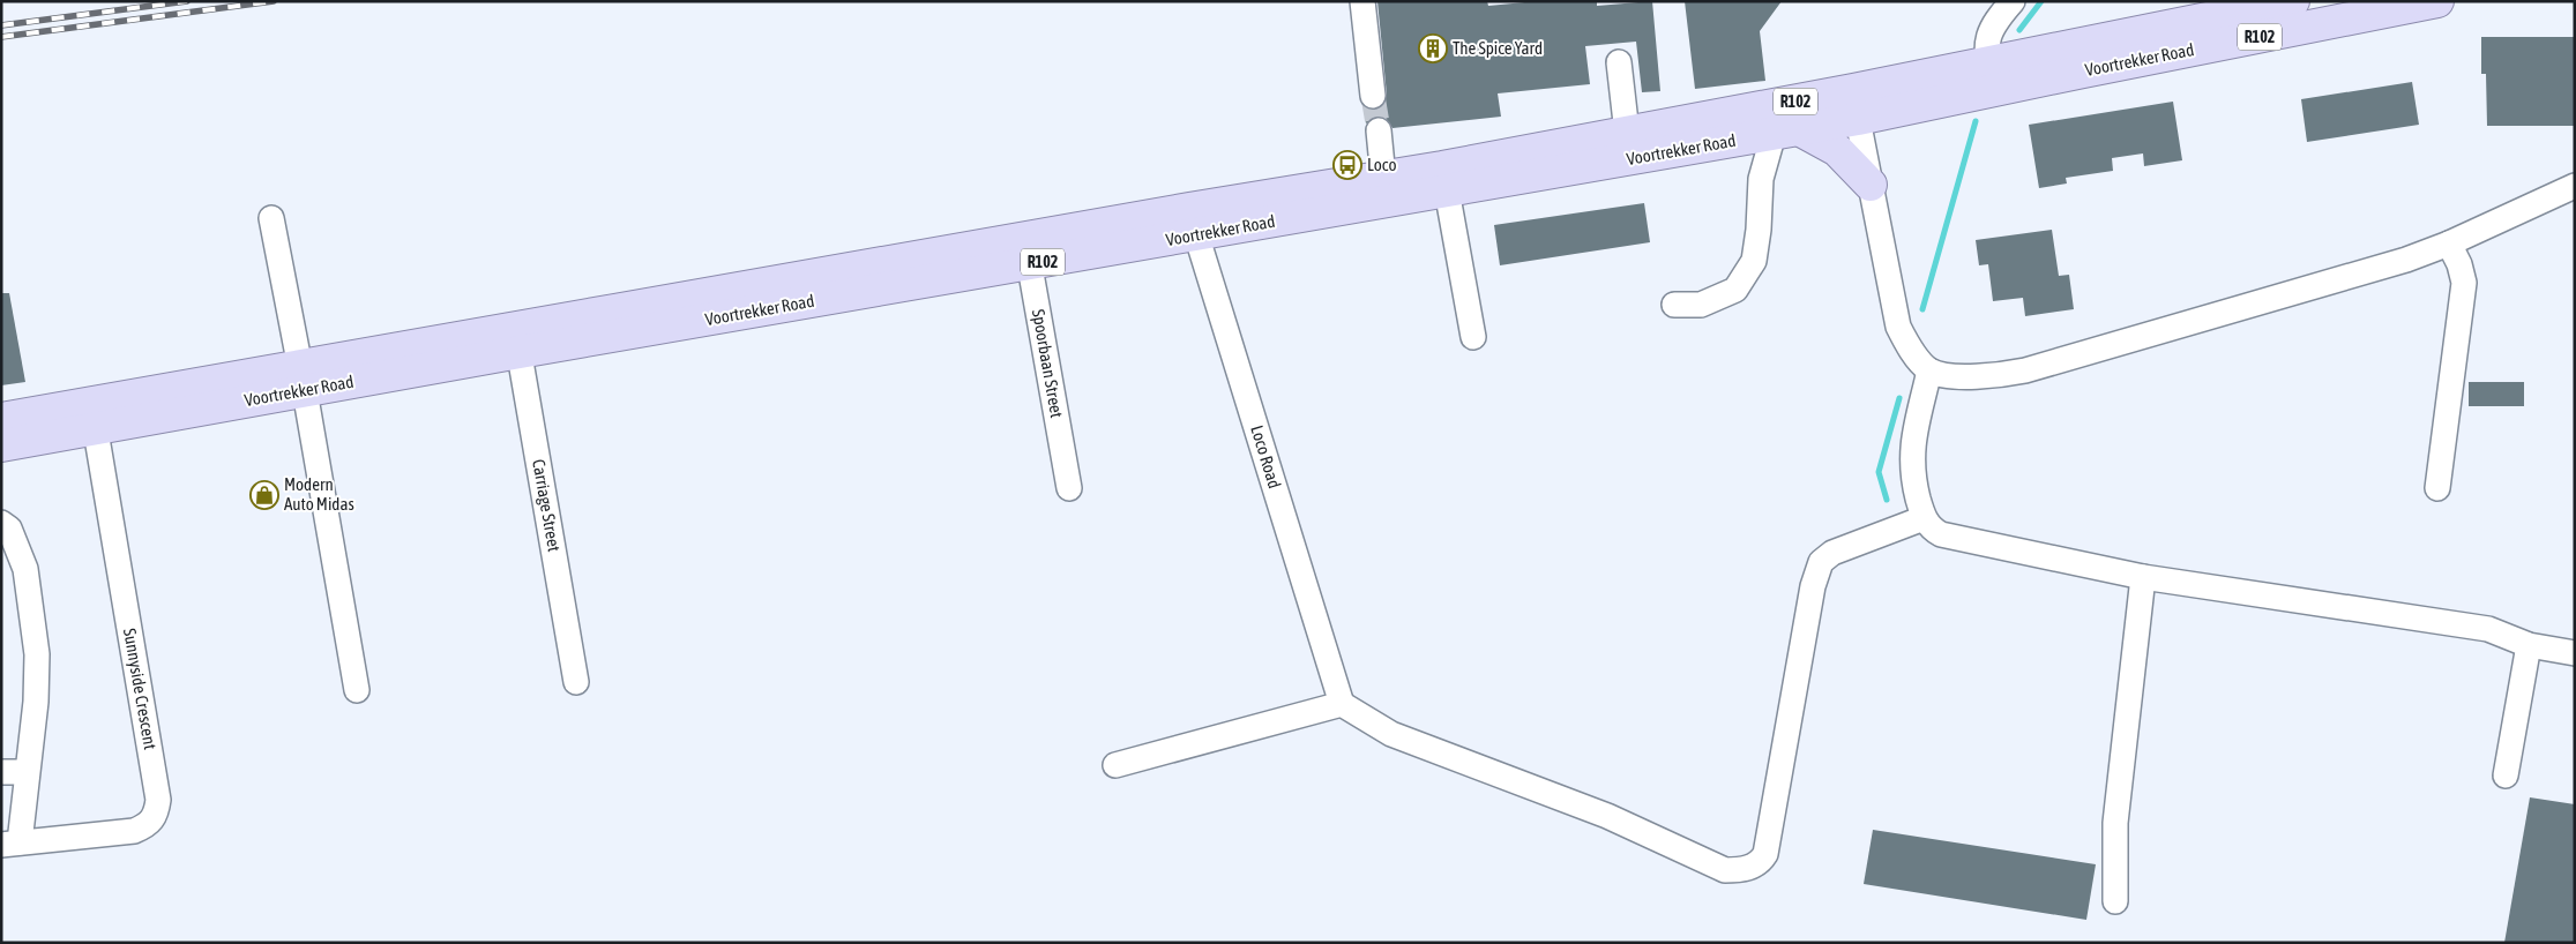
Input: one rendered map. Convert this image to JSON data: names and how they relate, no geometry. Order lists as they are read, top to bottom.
{
  "streets": {
    "main road": ["R102", "Voortrekker Road"],
    "lane": [
      "Spoorbaan Street",
      "Loco Road",
      "Carriage Street",
      "Sunnyside Crescent"
    ]
  },
  "crossings": [
    ["Voortrekker Road", "Spoorbaan Street"],
    ["Voortrekker Road", "Loco Road"],
    ["Voortrekker Road", "Carriage Street"],
    ["Voortrekker Road", "Sunnyside Crescent"]
  ],
  "places": {
    "building": ["The Spice Yard"],
    "bus stop": ["Loco"],
    "shop": ["Modern Auto Midas"]
  }
}
